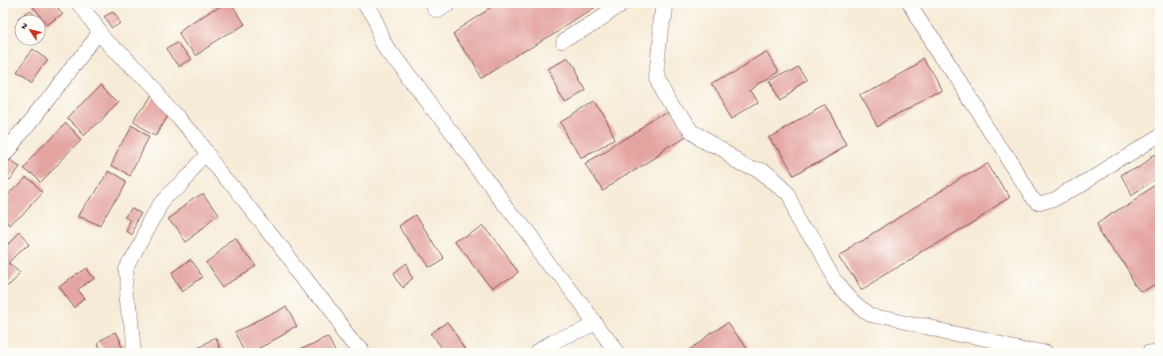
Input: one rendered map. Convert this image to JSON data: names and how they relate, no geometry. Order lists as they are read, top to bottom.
{
  "north": "top left"
}
